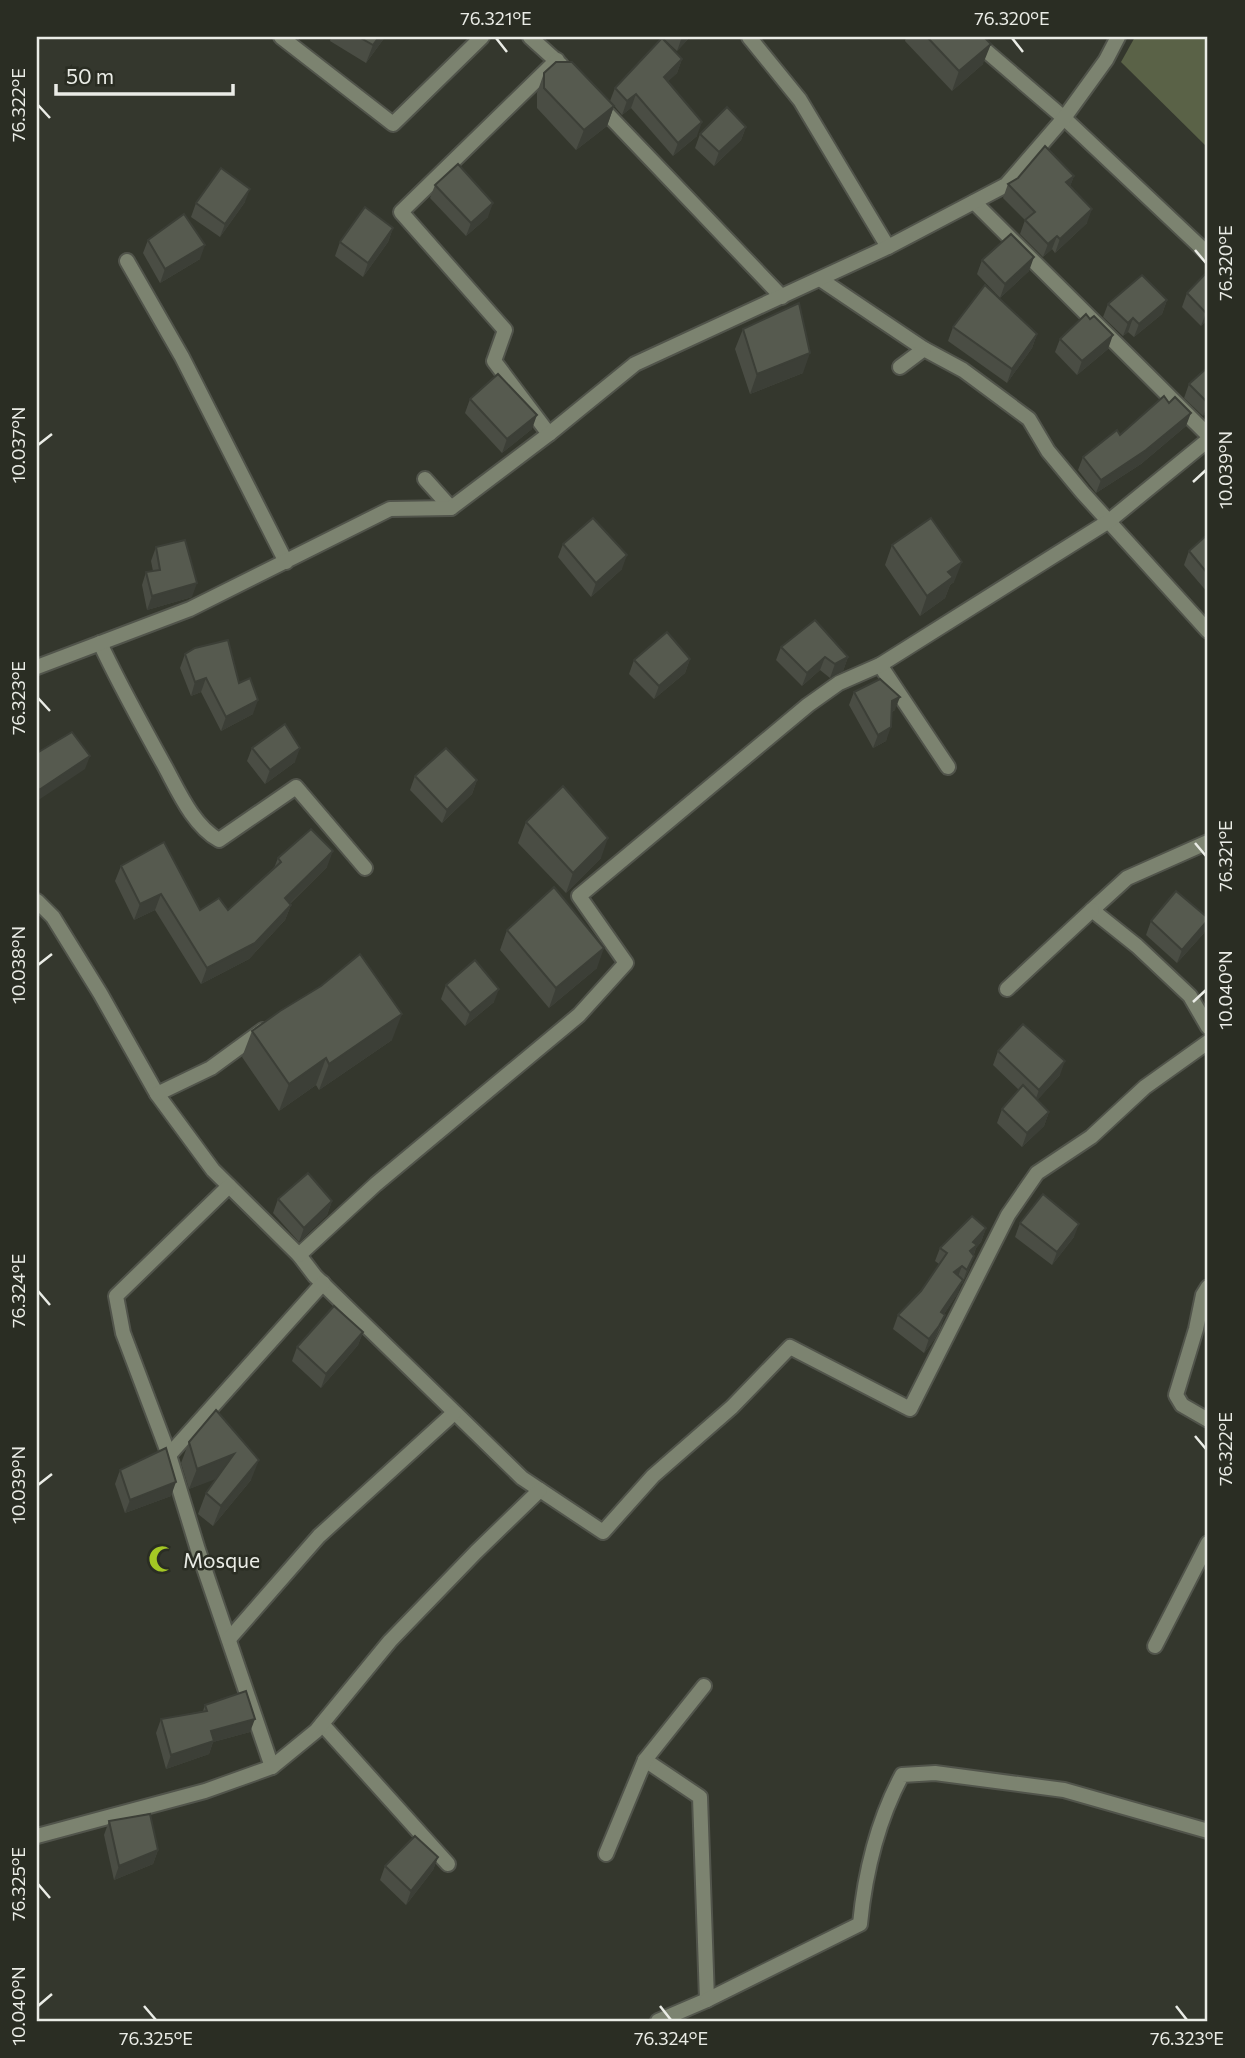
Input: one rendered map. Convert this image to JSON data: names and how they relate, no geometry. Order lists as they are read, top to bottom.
{
  "places": {
    "mosque": ["Mosque"]
  },
  "scale_bar": "50 m",
  "coordinates": [
    "76.321°E",
    "76.320°E",
    "76.322°E",
    "10.037°N",
    "10.039°N",
    "76.323°E",
    "10.038°N",
    "10.040°N",
    "76.324°E",
    "76.325°E"
  ]
}
